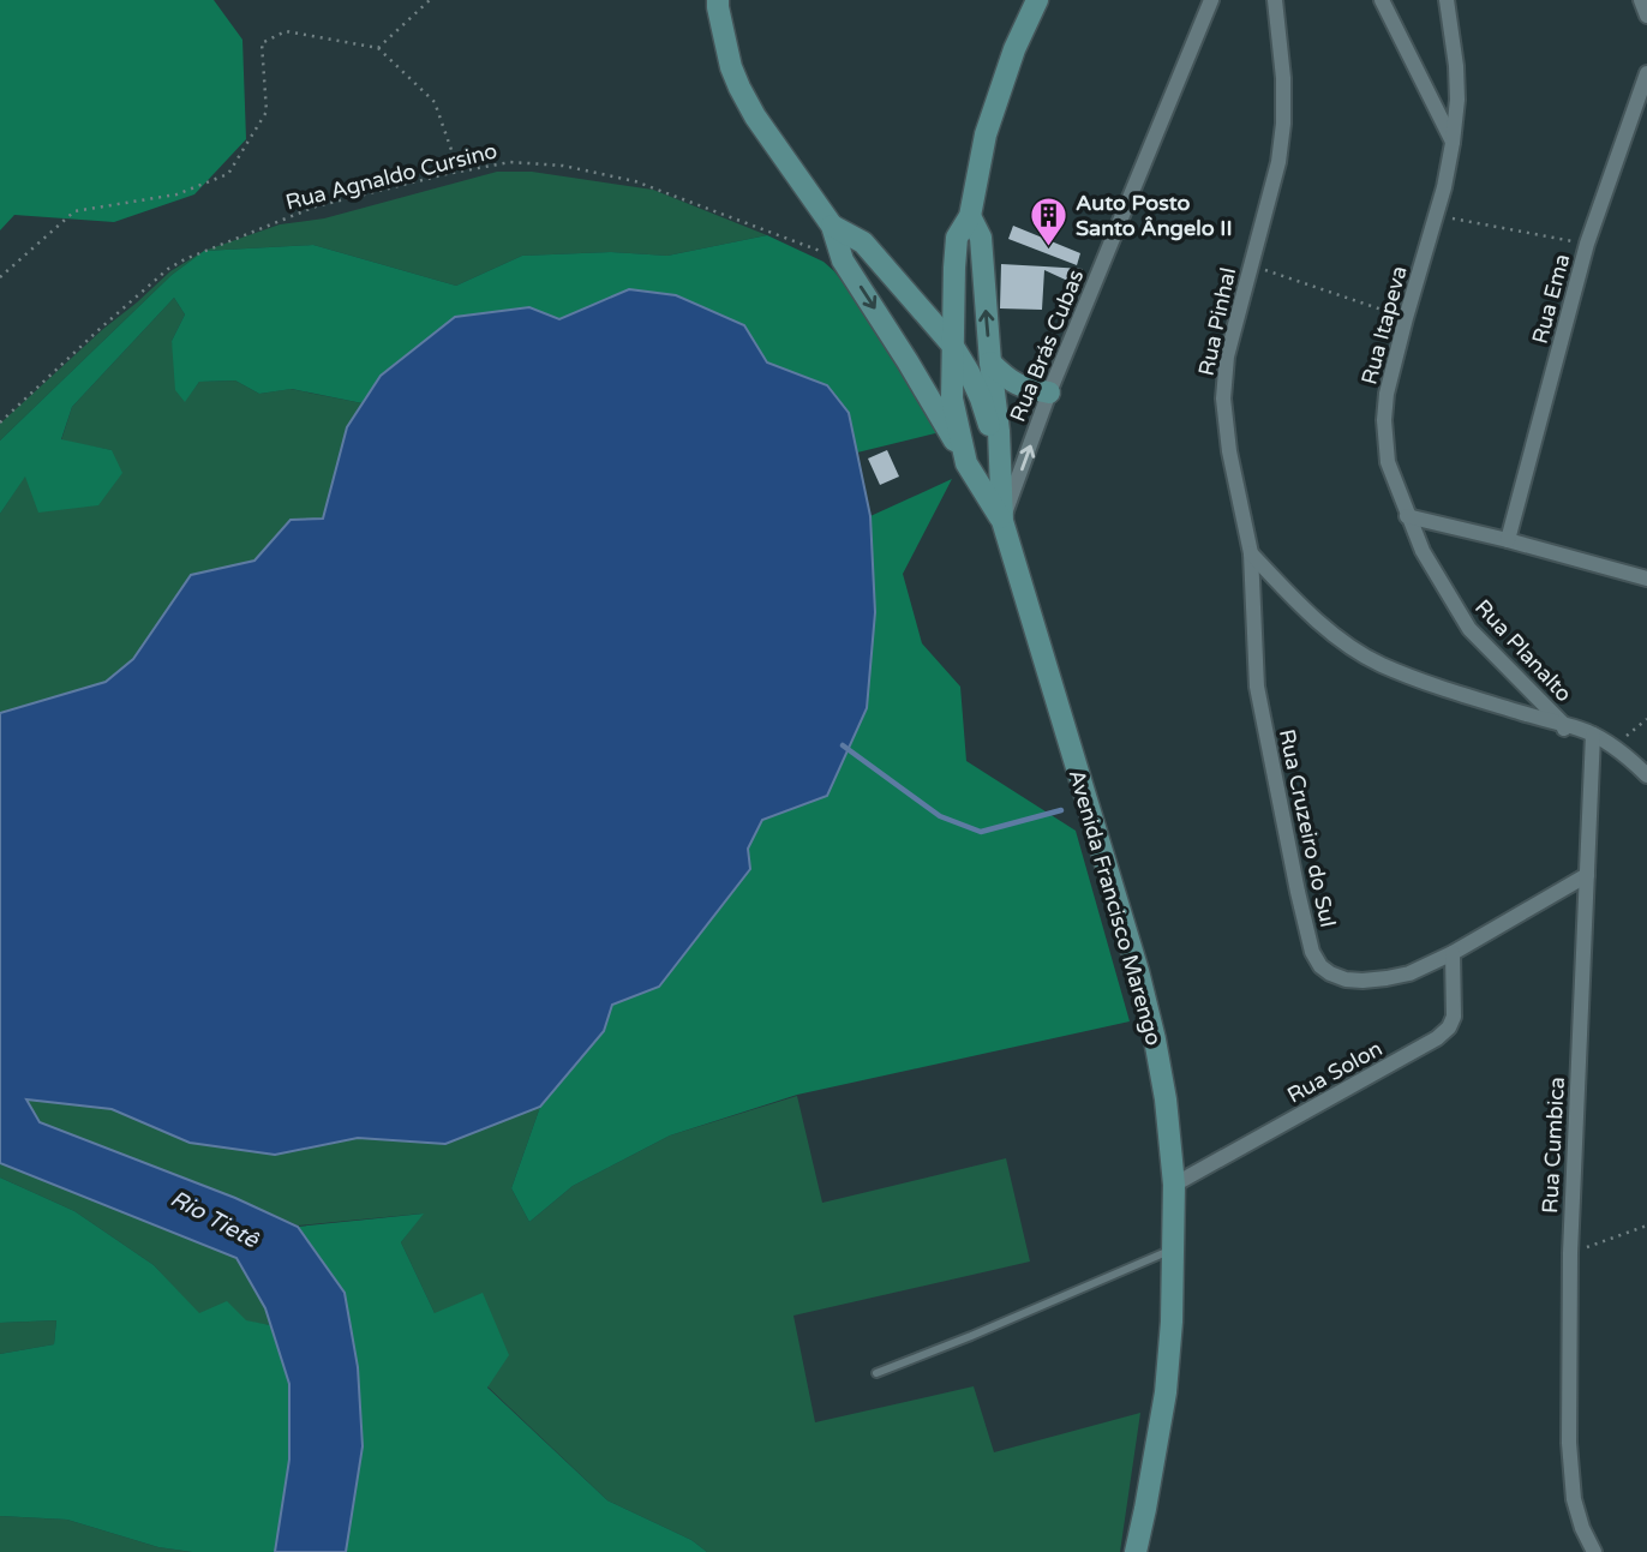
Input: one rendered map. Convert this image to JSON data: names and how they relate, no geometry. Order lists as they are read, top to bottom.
{
  "streets": {
    "main road": ["Avenida Francisco Marengo"],
    "street": [
      "Rua Ema",
      "Rua Pinhal",
      "Rua Itapeva",
      "Rua Brás Cubas",
      "Rua Planalto",
      "Rua Cruzeiro do Sul",
      "Rua Solon",
      "Rua Cumbica"
    ],
    "path": ["Rua Agnaldo Cursino"]
  },
  "crossings": [
    ["Rua Pinhal", "Rua Cruzeiro do Sul"],
    ["Rua Itapeva", "Rua Planalto"],
    ["Rua Brás Cubas", "Avenida Francisco Marengo"],
    ["Rua Planalto", "Rua Cumbica"],
    ["Rua Cruzeiro do Sul", "Rua Solon"],
    ["Rua Cruzeiro do Sul", "Rua Cumbica"],
    ["Avenida Francisco Marengo", "Rua Solon"]
  ],
  "water": ["Rio Tietê"],
  "places": {
    "building": ["Auto Posto Santo Ângelo II"]
  }
}
